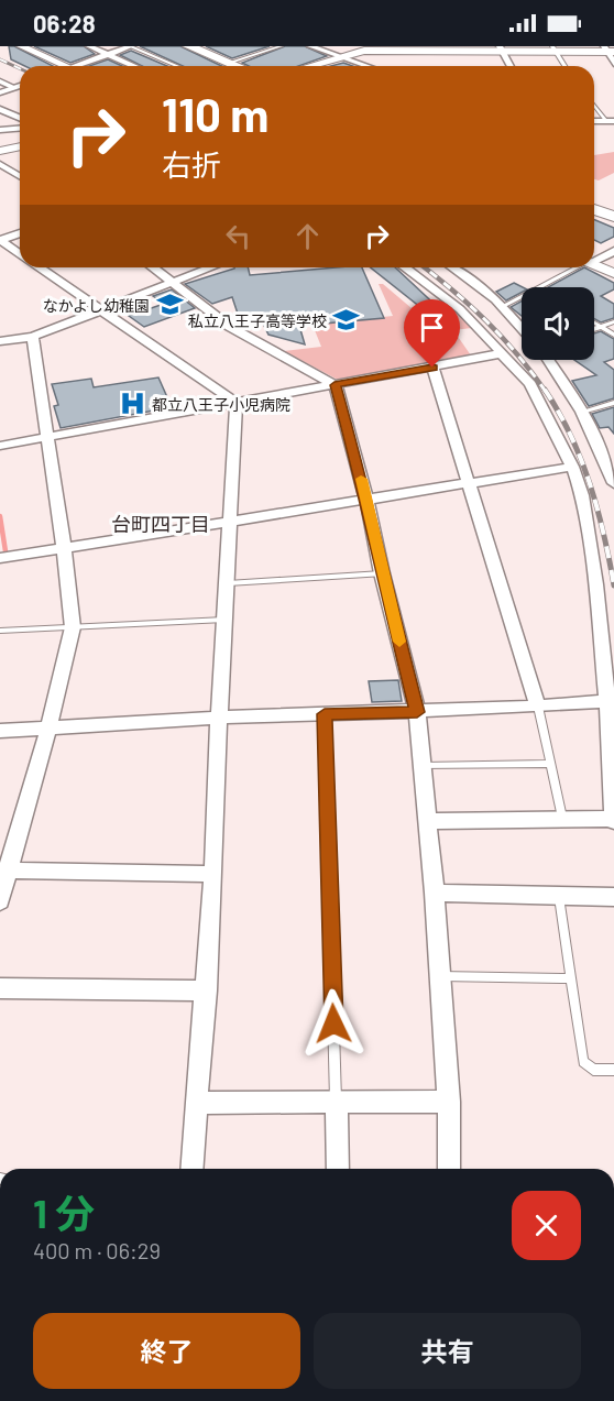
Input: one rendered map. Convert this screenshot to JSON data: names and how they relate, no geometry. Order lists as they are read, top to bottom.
{
  "districts": ["台町四丁目"],
  "places": {
    "school or university": ["なかよし幼稚園", "私立八王子高等学校"],
    "hospital": ["都立八王子小児病院"]
  },
  "page": {
    "status": "06:28",
    "turn": ["110 m", "右折"],
    "heading": ["1 分", "400 m · 06:29"],
    "buttons": ["終了", "共有"]
  }
}
